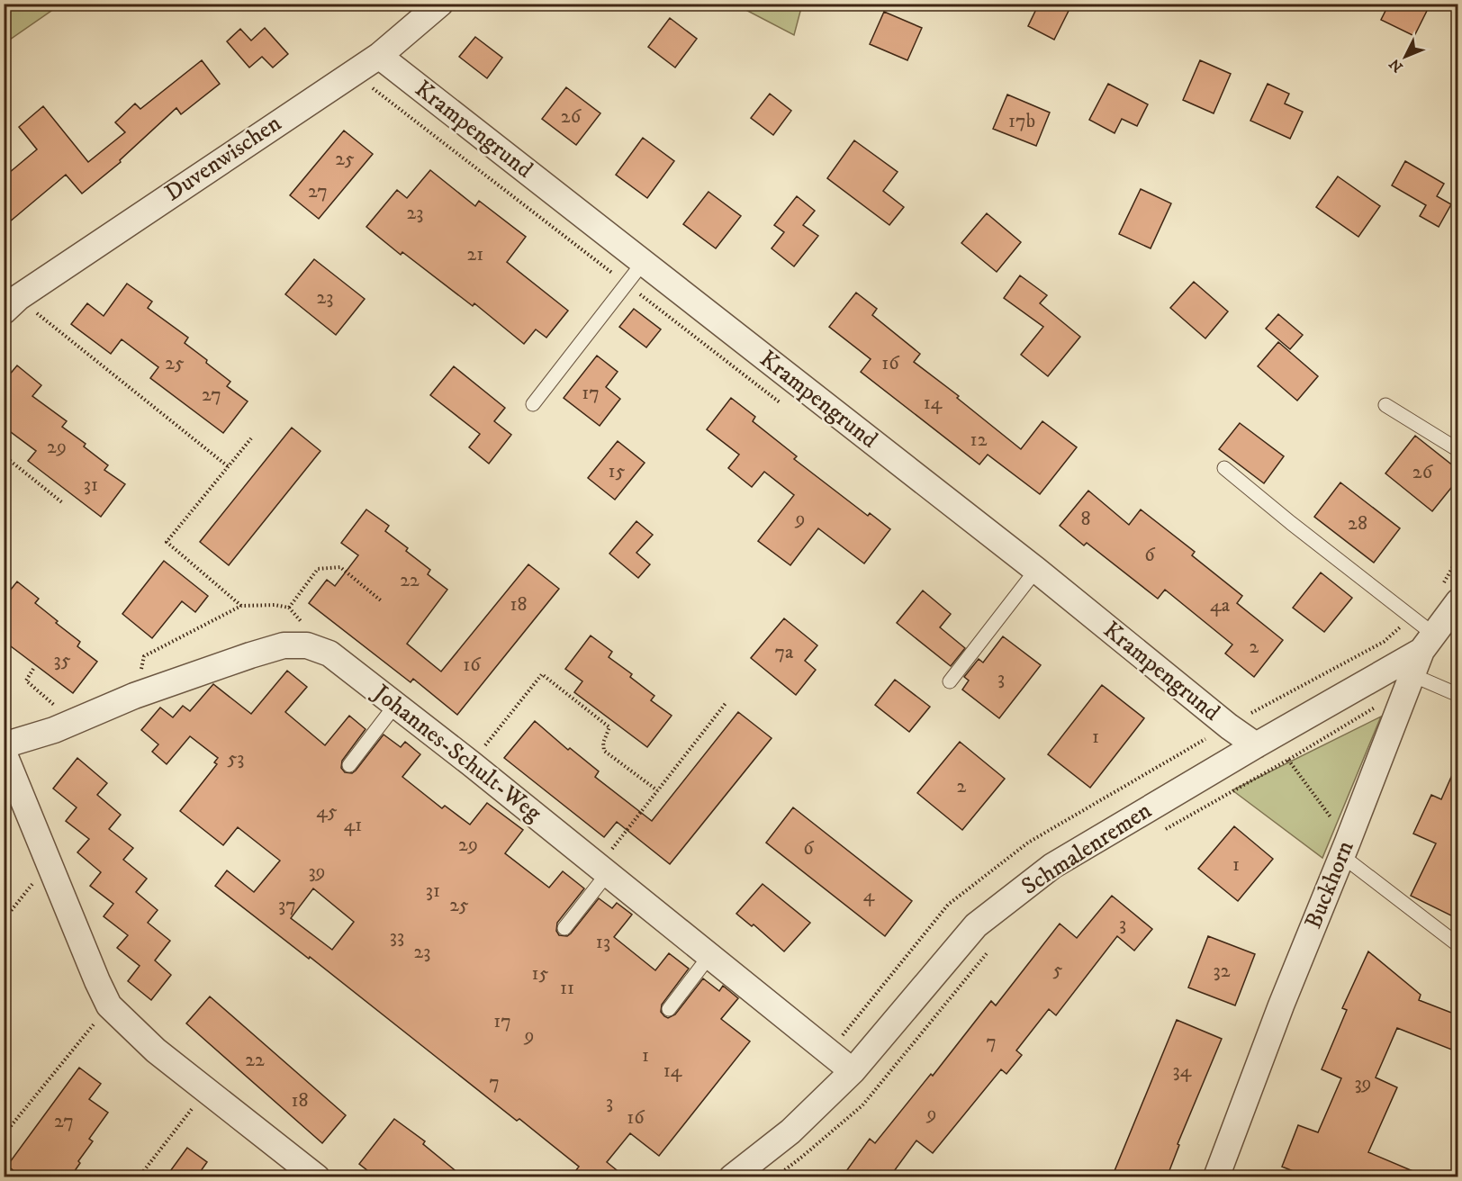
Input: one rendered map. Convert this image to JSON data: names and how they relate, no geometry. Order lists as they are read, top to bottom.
{
  "streets": {
    "street": [
      "Krampengrund",
      "Duvenwischen",
      "Johannes-Schult-Weg",
      "Schmalenremen",
      "Buckhorn"
    ]
  },
  "crossings": [
    ["Krampengrund", "Duvenwischen"],
    ["Krampengrund", "Schmalenremen"],
    ["Johannes-Schult-Weg", "Schmalenremen"],
    ["Schmalenremen", "Buckhorn"]
  ],
  "house_numbers": [
    "26",
    "17b",
    "25",
    "27",
    "23",
    "21",
    "23",
    "25",
    "16",
    "17",
    "27",
    "14",
    "12",
    "29",
    "15",
    "26",
    "31",
    "9",
    "8",
    "28",
    "6",
    "22",
    "18",
    "4a",
    "2",
    "7a",
    "35",
    "16",
    "3",
    "1",
    "53",
    "2",
    "45",
    "41",
    "29",
    "6",
    "1",
    "39",
    "31",
    "4",
    "37",
    "25",
    "3",
    "33",
    "13",
    "23",
    "5",
    "32",
    "15",
    "11",
    "17",
    "9",
    "7",
    "1",
    "22",
    "14",
    "34",
    "7",
    "39",
    "18",
    "3",
    "9",
    "16",
    "27"
  ],
  "north": "bottom left"
}
